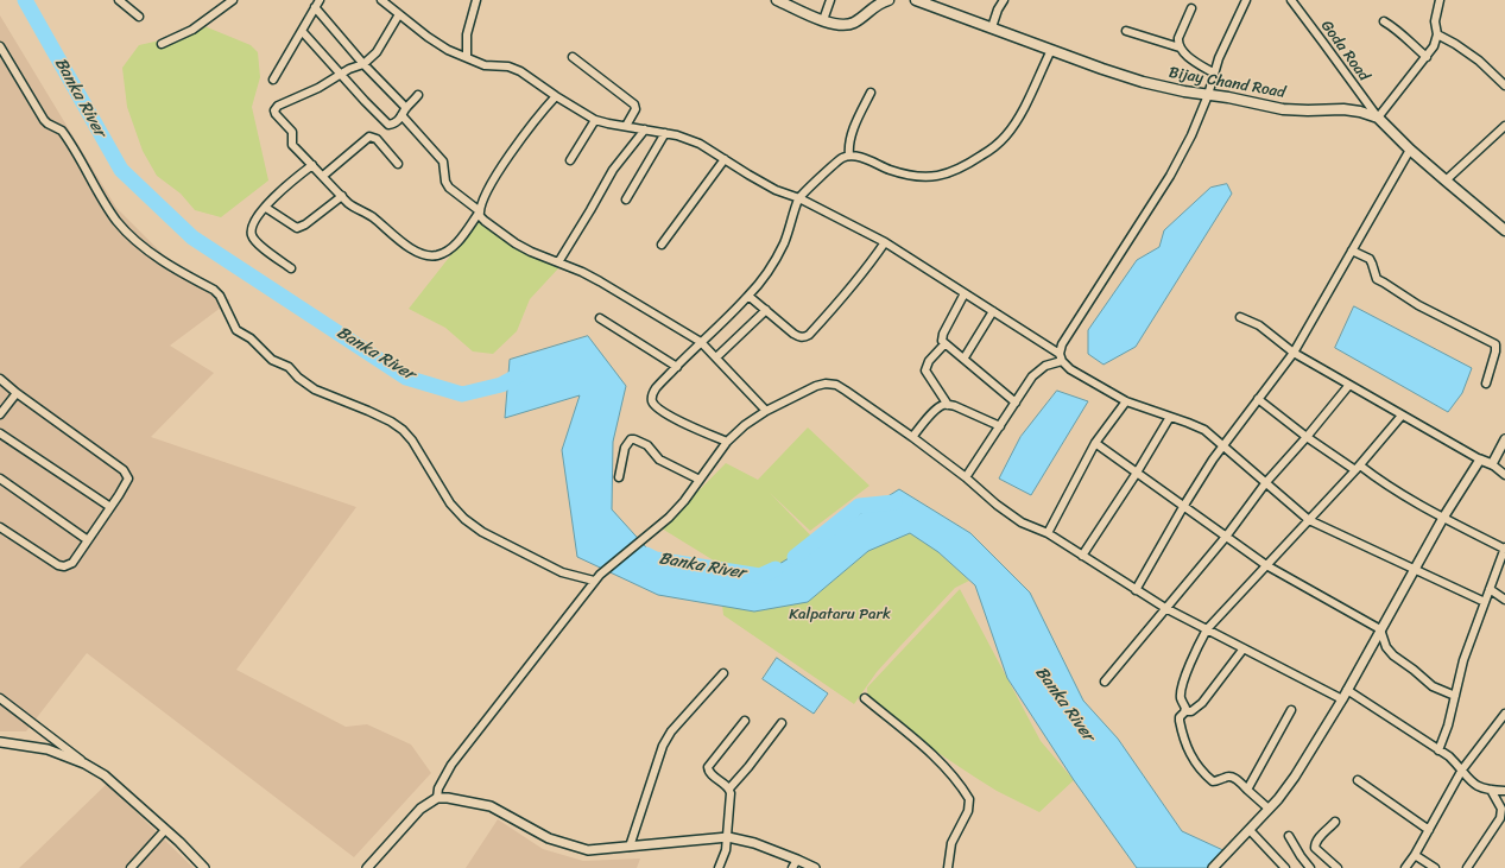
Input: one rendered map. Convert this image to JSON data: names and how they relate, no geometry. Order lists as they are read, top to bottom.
{
  "streets": {
    "main road": ["Bijay Chand Road"],
    "street": ["Goda Road"]
  },
  "crossings": [
    ["Goda Road", "Bijay Chand Road"]
  ],
  "water": ["Banka River"],
  "parks": ["Kalpataru Park"]
}
